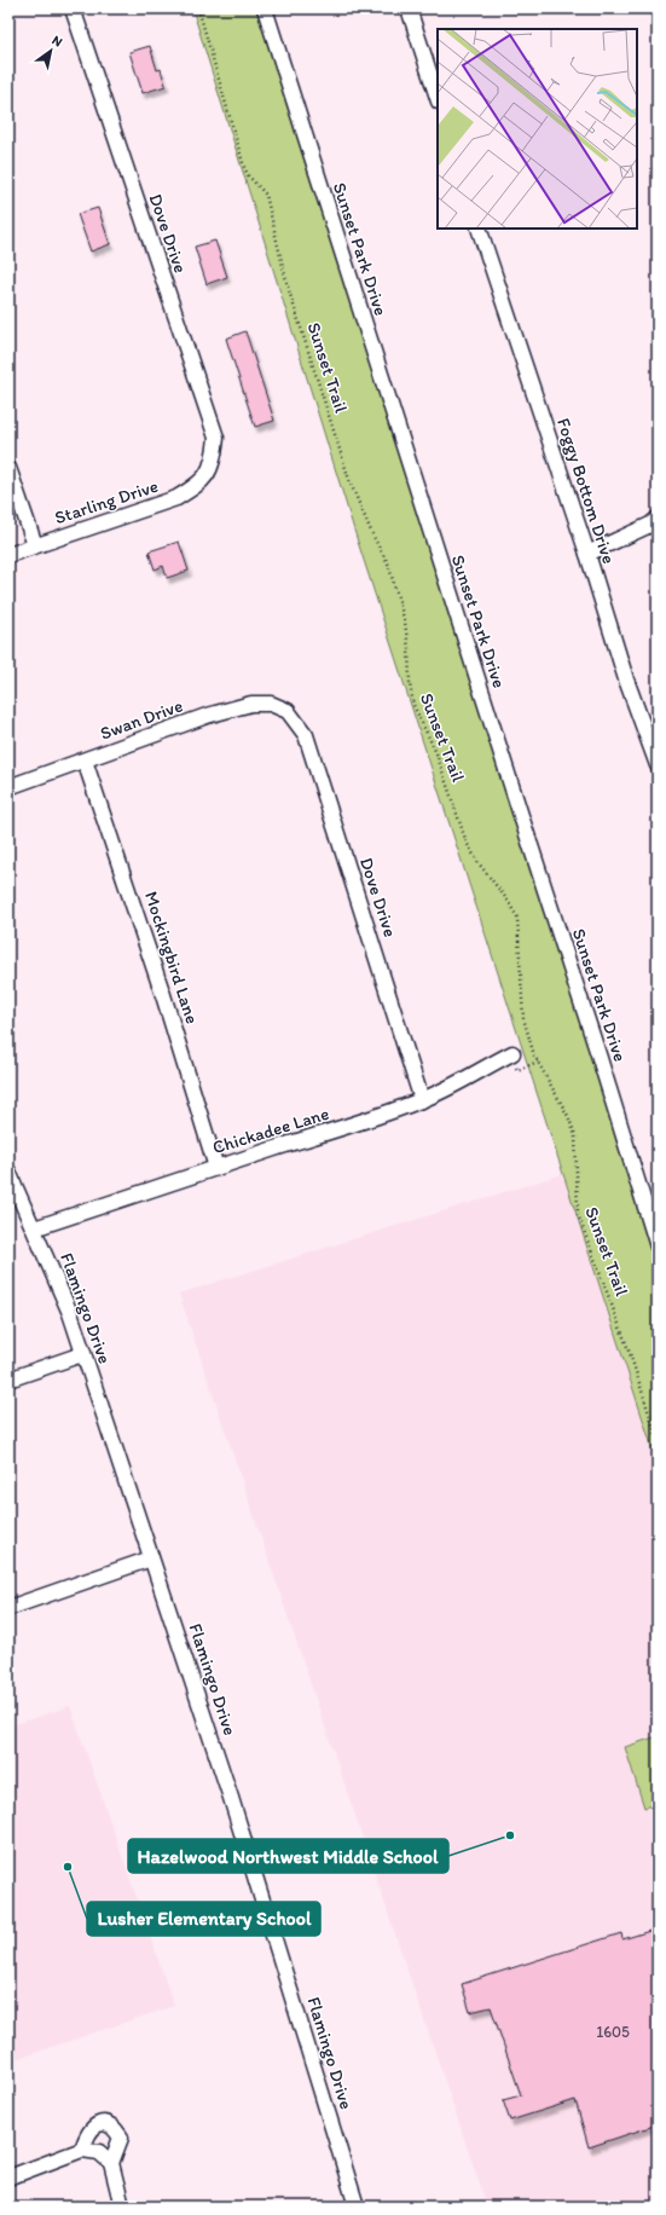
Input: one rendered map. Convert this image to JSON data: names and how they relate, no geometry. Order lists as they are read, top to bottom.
{
  "streets": {
    "street": [
      "Dove Drive",
      "Sunset Park Drive",
      "Foggy Bottom Drive",
      "Starling Drive",
      "Swan Drive",
      "Mockingbird Lane",
      "Chickadee Lane",
      "Flamingo Drive"
    ],
    "path": ["Sunset Trail"]
  },
  "crossings": [
    ["Dove Drive", "Starling Drive"],
    ["Dove Drive", "Swan Drive"],
    ["Dove Drive", "Chickadee Lane"],
    ["Swan Drive", "Mockingbird Lane"],
    ["Mockingbird Lane", "Chickadee Lane"],
    ["Chickadee Lane", "Flamingo Drive"]
  ],
  "places": ["Hazelwood Northwest Middle School", "Lusher Elementary School"],
  "house_numbers": ["1605"],
  "north": "top right"
}
